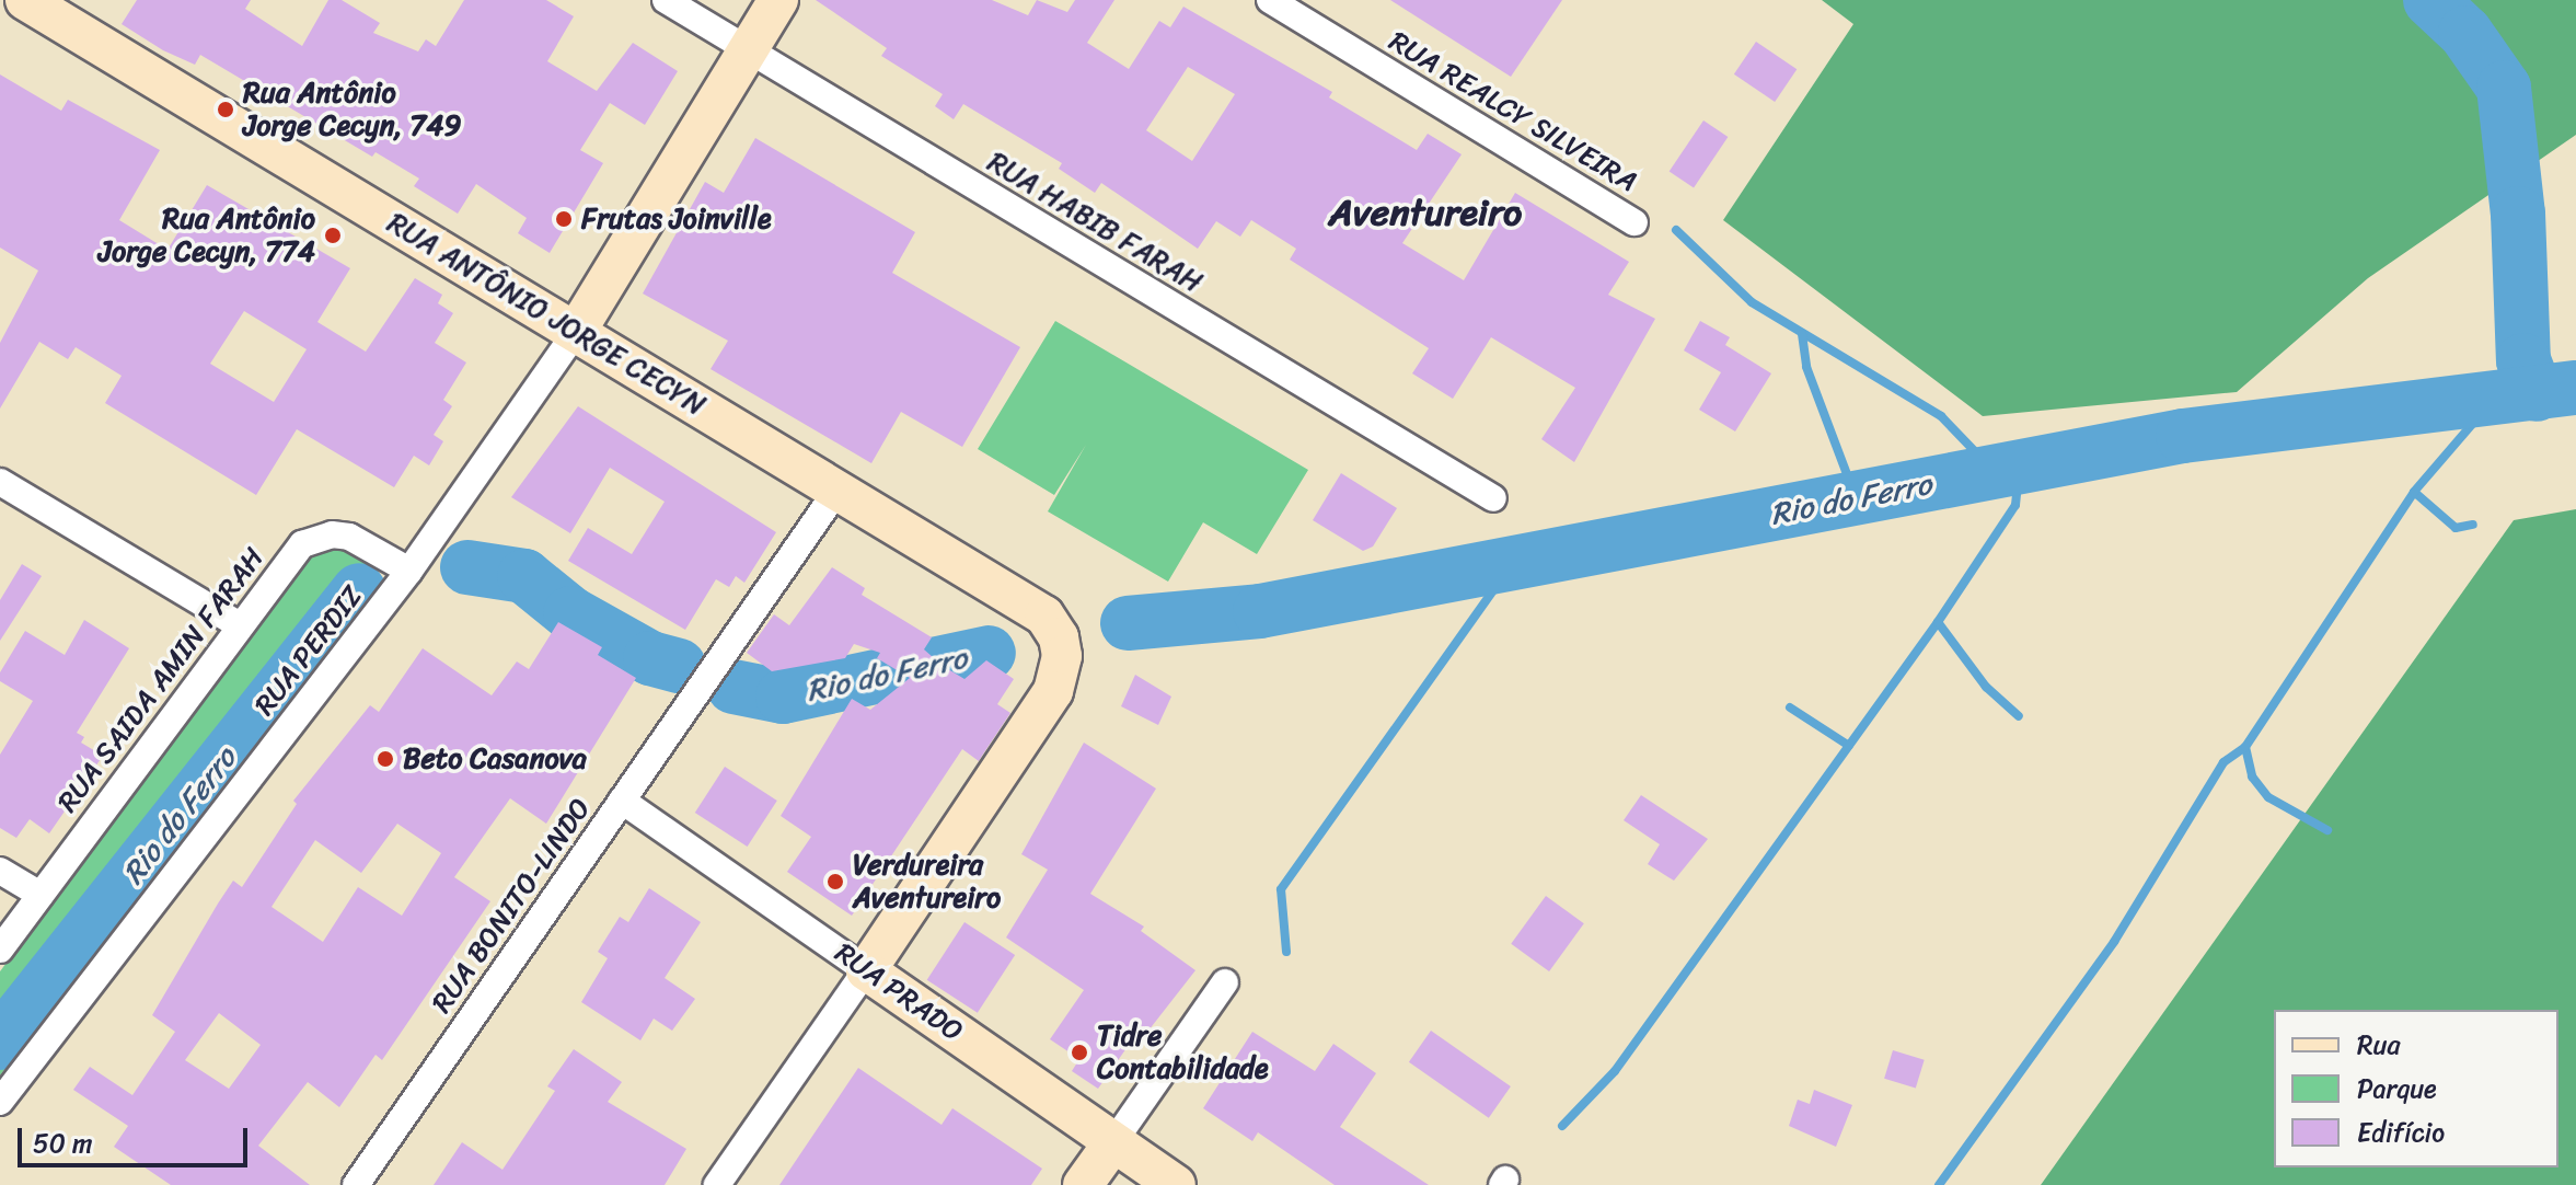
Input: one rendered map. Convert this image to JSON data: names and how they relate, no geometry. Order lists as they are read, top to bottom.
{
  "streets": {
    "street": [
      "RUA REALCY SILVEIRA",
      "RUA HABIB FARAH",
      "RUA ANTÔNIO JORGE CECYN",
      "RUA PERDIZ",
      "RUA SAIDA AMIN FARAH",
      "RUA BONITO-LINDO",
      "RUA PRADO"
    ]
  },
  "crossings": [
    ["RUA ANTÔNIO JORGE CECYN", "RUA PERDIZ"],
    ["RUA ANTÔNIO JORGE CECYN", "RUA BONITO-LINDO"],
    ["RUA ANTÔNIO JORGE CECYN", "RUA PRADO"],
    ["RUA PERDIZ", "RUA SAIDA AMIN FARAH"],
    ["RUA BONITO-LINDO", "RUA PRADO"]
  ],
  "districts": ["Aventureiro"],
  "water": ["Rio do Ferro"],
  "places": [
    "Rua Antônio Jorge Cecyn, 749",
    "Frutas Joinville",
    "Rua Antônio Jorge Cecyn, 774",
    "Beto Casanova",
    "Verdureira Aventureiro",
    "Tidre Contabilidade"
  ],
  "legend": ["Rua", "Parque", "Edifício"],
  "scale_bar": "50 m"
}
